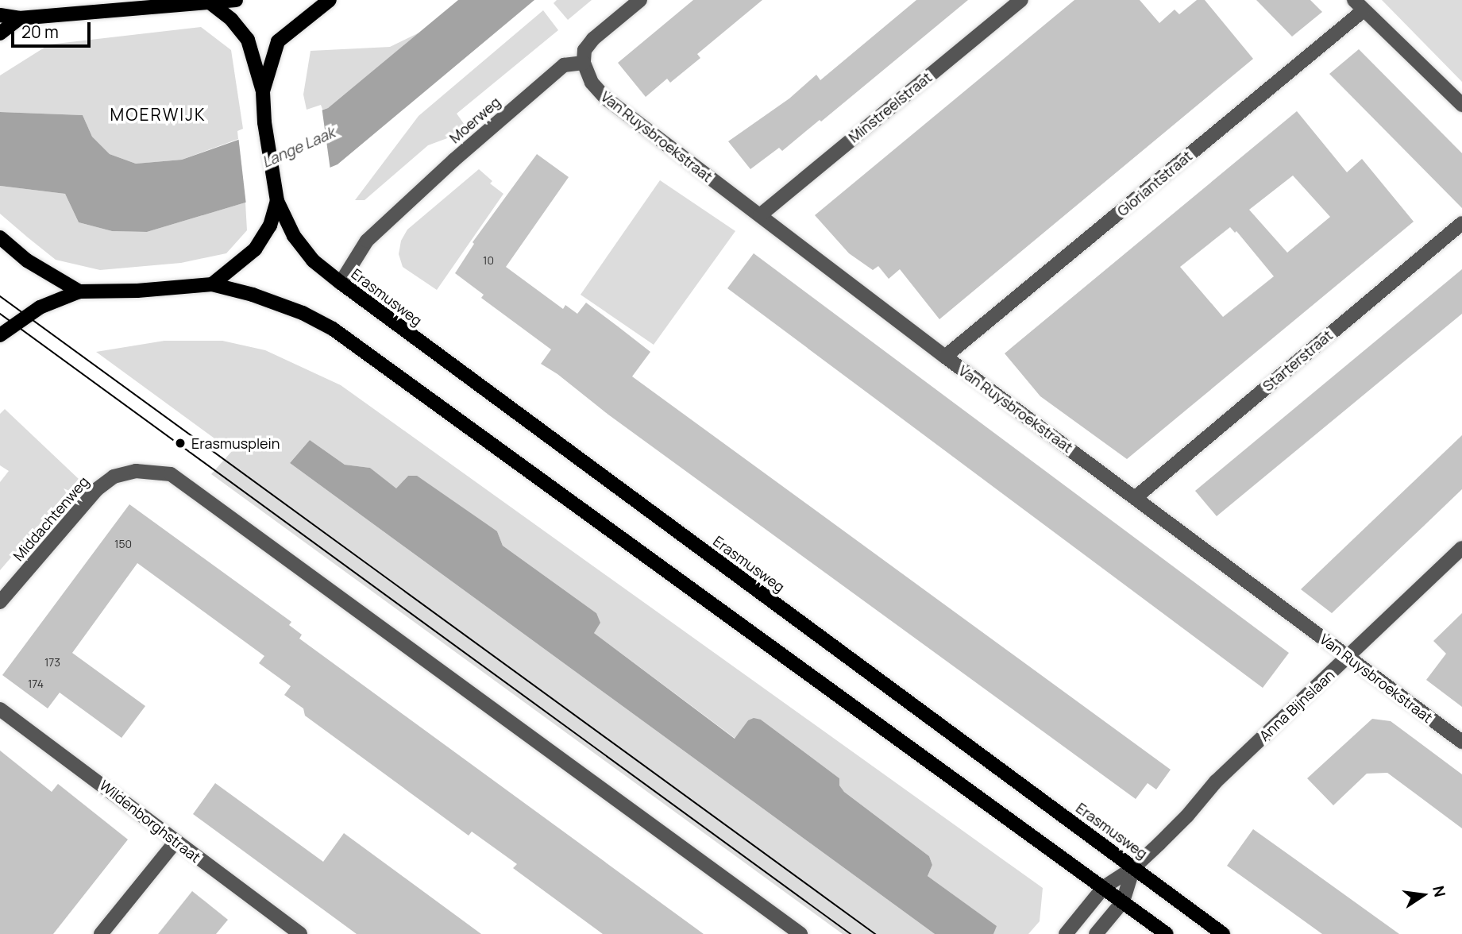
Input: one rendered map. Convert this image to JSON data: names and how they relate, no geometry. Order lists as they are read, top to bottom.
{
  "streets": {
    "main road": ["Erasmusweg"],
    "street": [
      "Minstreelstraat",
      "Moerweg",
      "Van Ruysbroekstraat",
      "Gloriantstraat",
      "Starterstraat",
      "Middachtenweg",
      "Anna Bijnslaan",
      "Wildenborghstraat"
    ]
  },
  "crossings": [
    ["Minstreelstraat", "Van Ruysbroekstraat"],
    ["Moerweg", "Van Ruysbroekstraat"],
    ["Moerweg", "Erasmusweg"],
    ["Van Ruysbroekstraat", "Gloriantstraat"],
    ["Van Ruysbroekstraat", "Starterstraat"],
    ["Van Ruysbroekstraat", "Anna Bijnslaan"],
    ["Erasmusweg", "Anna Bijnslaan"]
  ],
  "districts": ["MOERWIJK"],
  "water": ["Lange Laak"],
  "places": ["Erasmusplein"],
  "house_numbers": [
    "10",
    "150",
    "173",
    "174"
  ],
  "scale_bar": "20 m",
  "north": "right"
}
